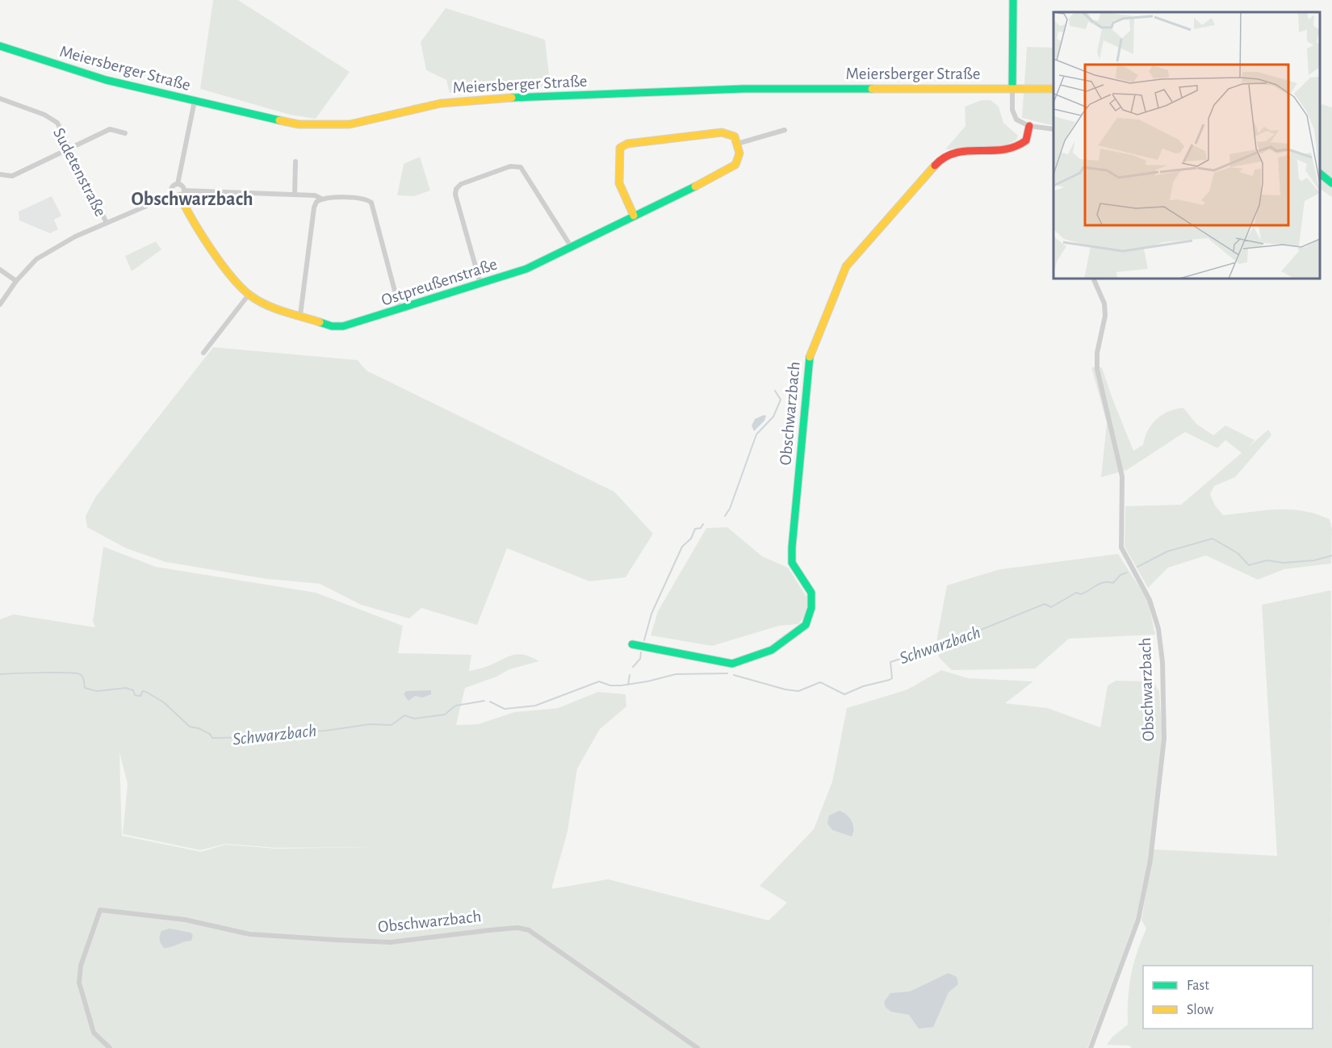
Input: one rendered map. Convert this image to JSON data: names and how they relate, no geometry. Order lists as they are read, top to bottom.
{
  "streets": {
    "street": [
      "Meiersberger Straße",
      "Sudetenstraße",
      "Ostpreußenstraße",
      "Obschwarzbach"
    ]
  },
  "districts": ["Obschwarzbach"],
  "water": ["Schwarzbach"],
  "legend": ["Fast", "Slow"]
}
